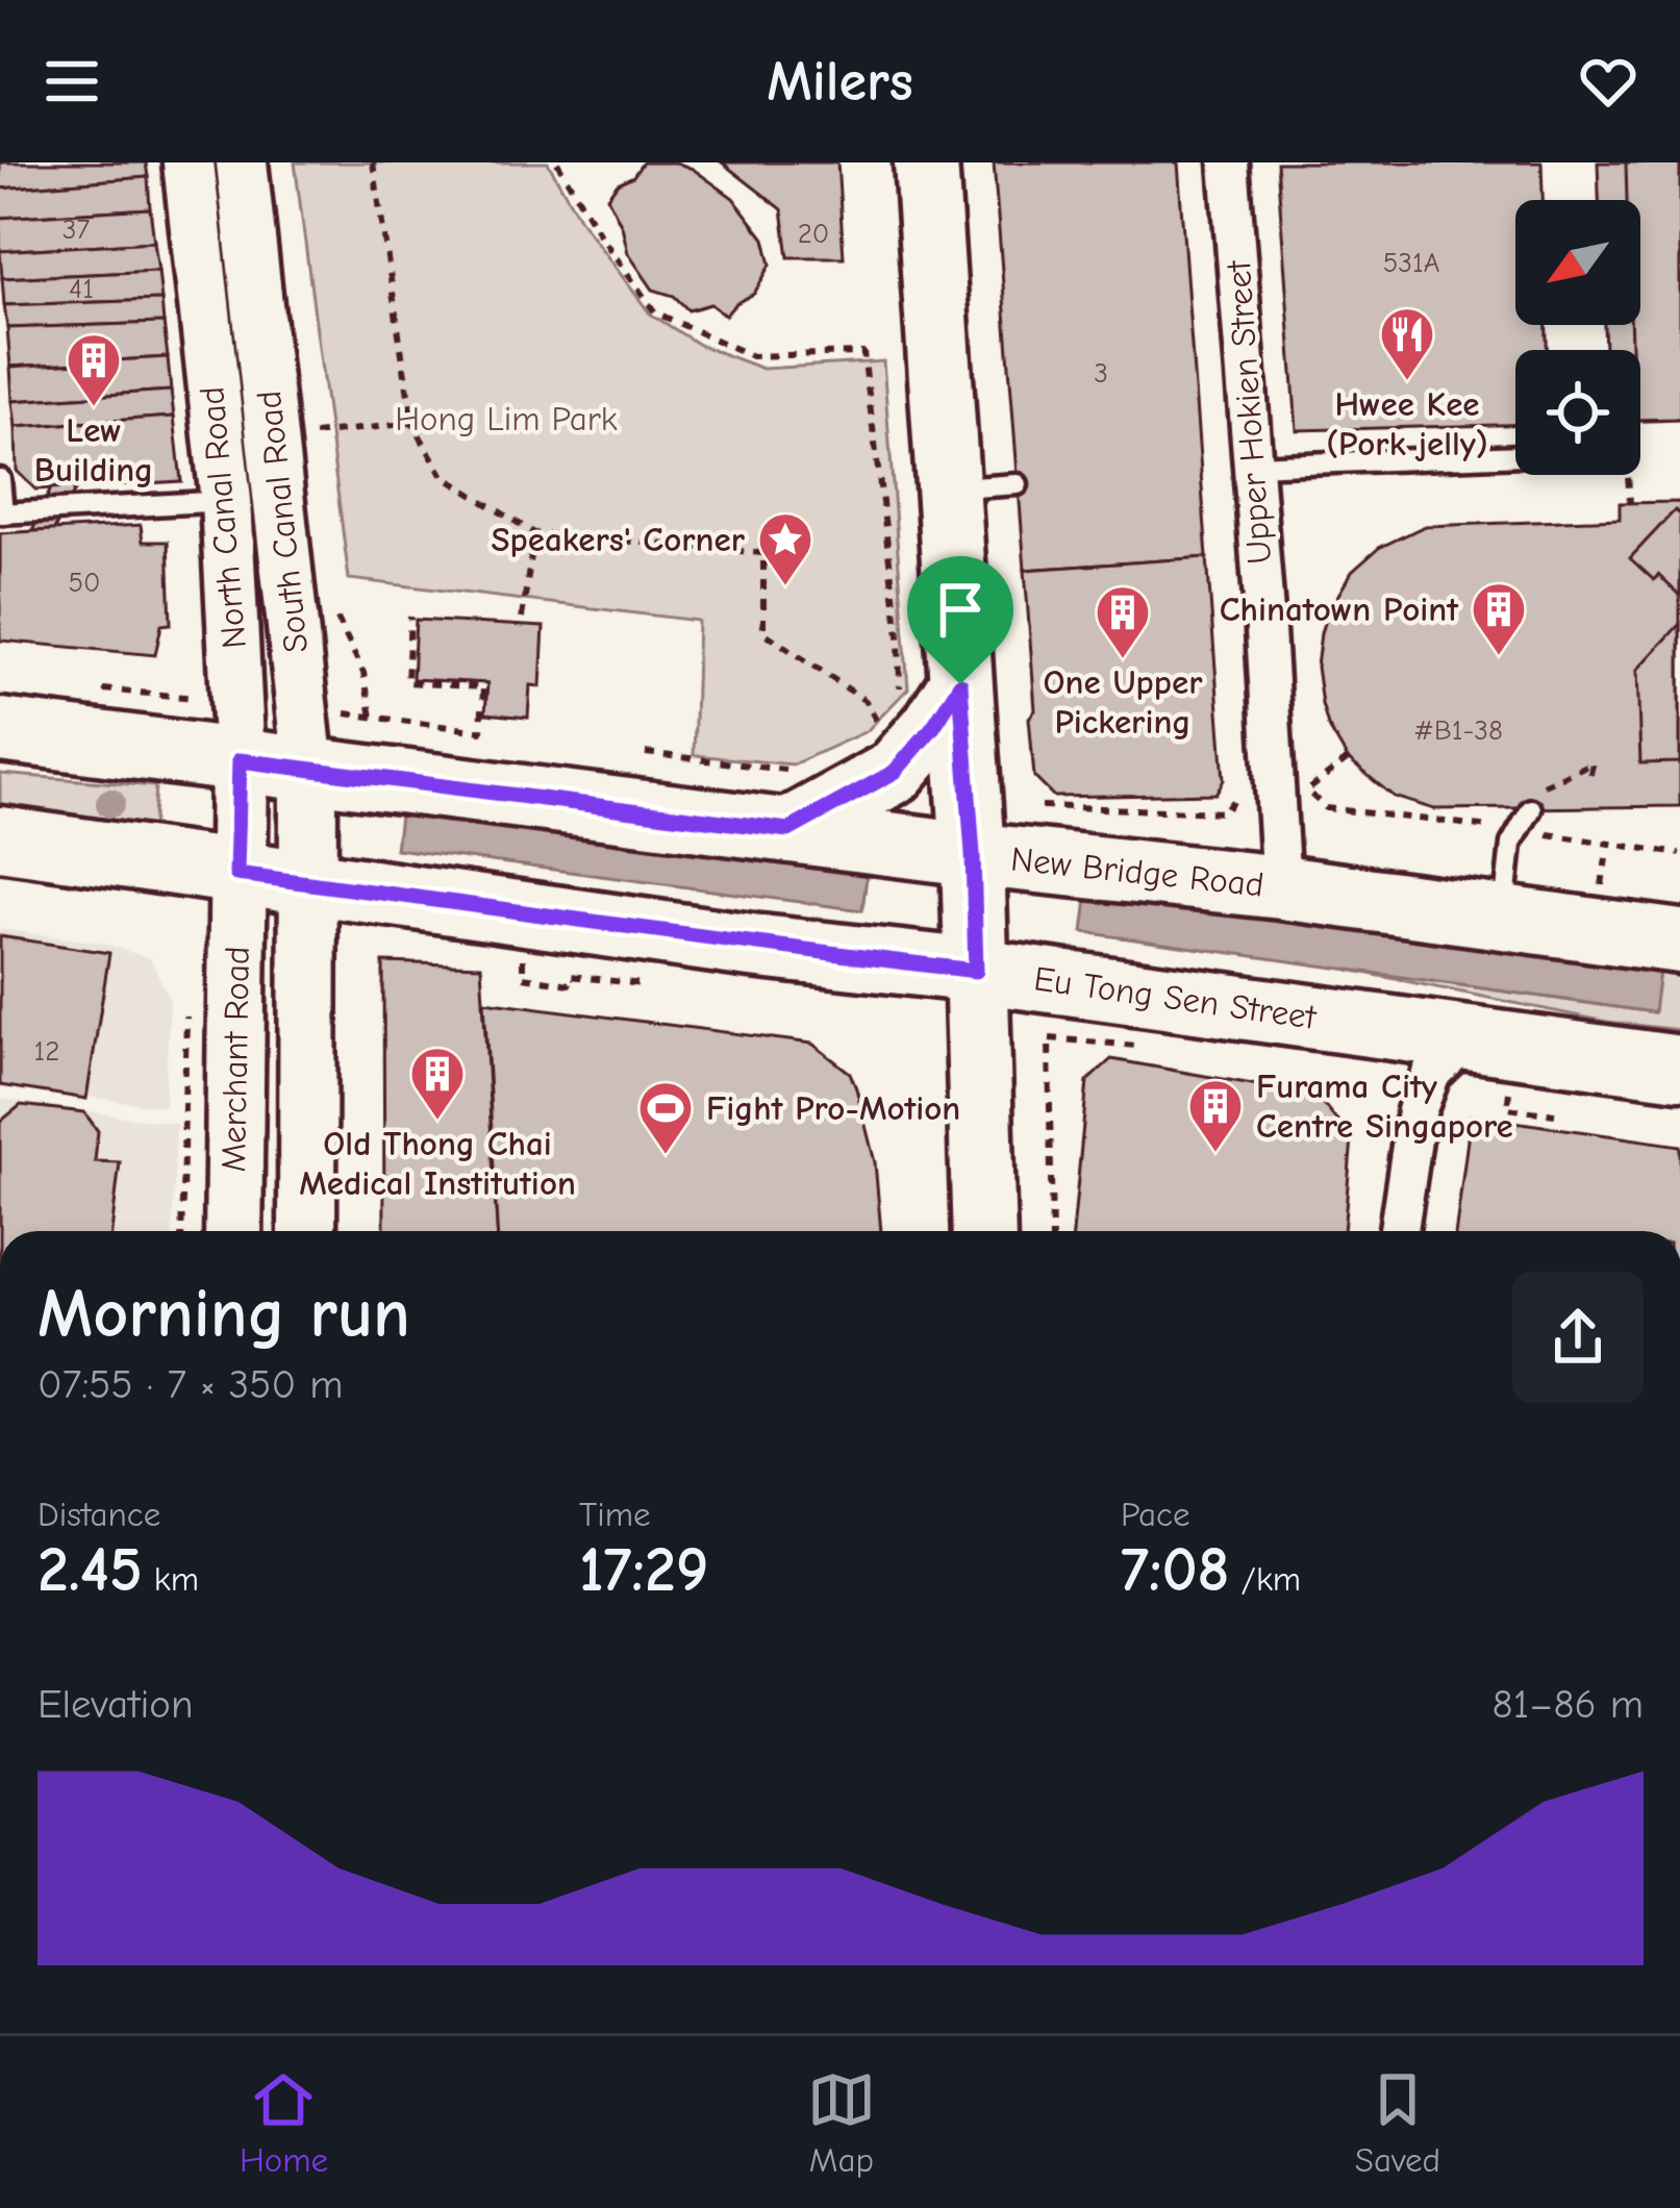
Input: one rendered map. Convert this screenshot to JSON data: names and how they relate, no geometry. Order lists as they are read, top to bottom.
{
  "streets": {
    "main road": [
      "North Canal Road",
      "South Canal Road",
      "New Bridge Road",
      "Eu Tong Sen Street",
      "Merchant Road"
    ],
    "street": ["Upper Hokien Street"]
  },
  "crossings": [
    ["Upper Hokien Street", "New Bridge Road"],
    ["North Canal Road", "New Bridge Road"],
    ["North Canal Road", "Eu Tong Sen Street"],
    ["North Canal Road", "Merchant Road"],
    ["South Canal Road", "New Bridge Road"],
    ["South Canal Road", "Eu Tong Sen Street"],
    ["South Canal Road", "Merchant Road"],
    ["Eu Tong Sen Street", "Merchant Road"]
  ],
  "parks": ["Hong Lim Park"],
  "places": {
    "restaurant": ["Hwee Kee (Pork jelly)"],
    "building": [
      "Lew Building",
      "Chinatown Point",
      "One Upper Pickering",
      "Old Thong Chai Medical Institution",
      "Furama City Centre Singapore"
    ],
    "place": ["Speakers' Corner"],
    "sports": ["Fight Pro-Motion"]
  },
  "house_numbers": [
    "37",
    "20",
    "531A",
    "41",
    "3",
    "50",
    "#B1-38",
    "12"
  ],
  "north": "bottom left",
  "page": {
    "header": "Milers",
    "heading": ["Morning run", "07:55 · 7 × 350 m"],
    "stats": [
      ["Distance", "2.45 km"],
      ["Time", "17:29"],
      ["Pace", "7:08 /km"]
    ],
    "chart": ["Elevation", "81–86 m"],
    "tabs": ["Home", "Map", "Saved"]
  }
}
